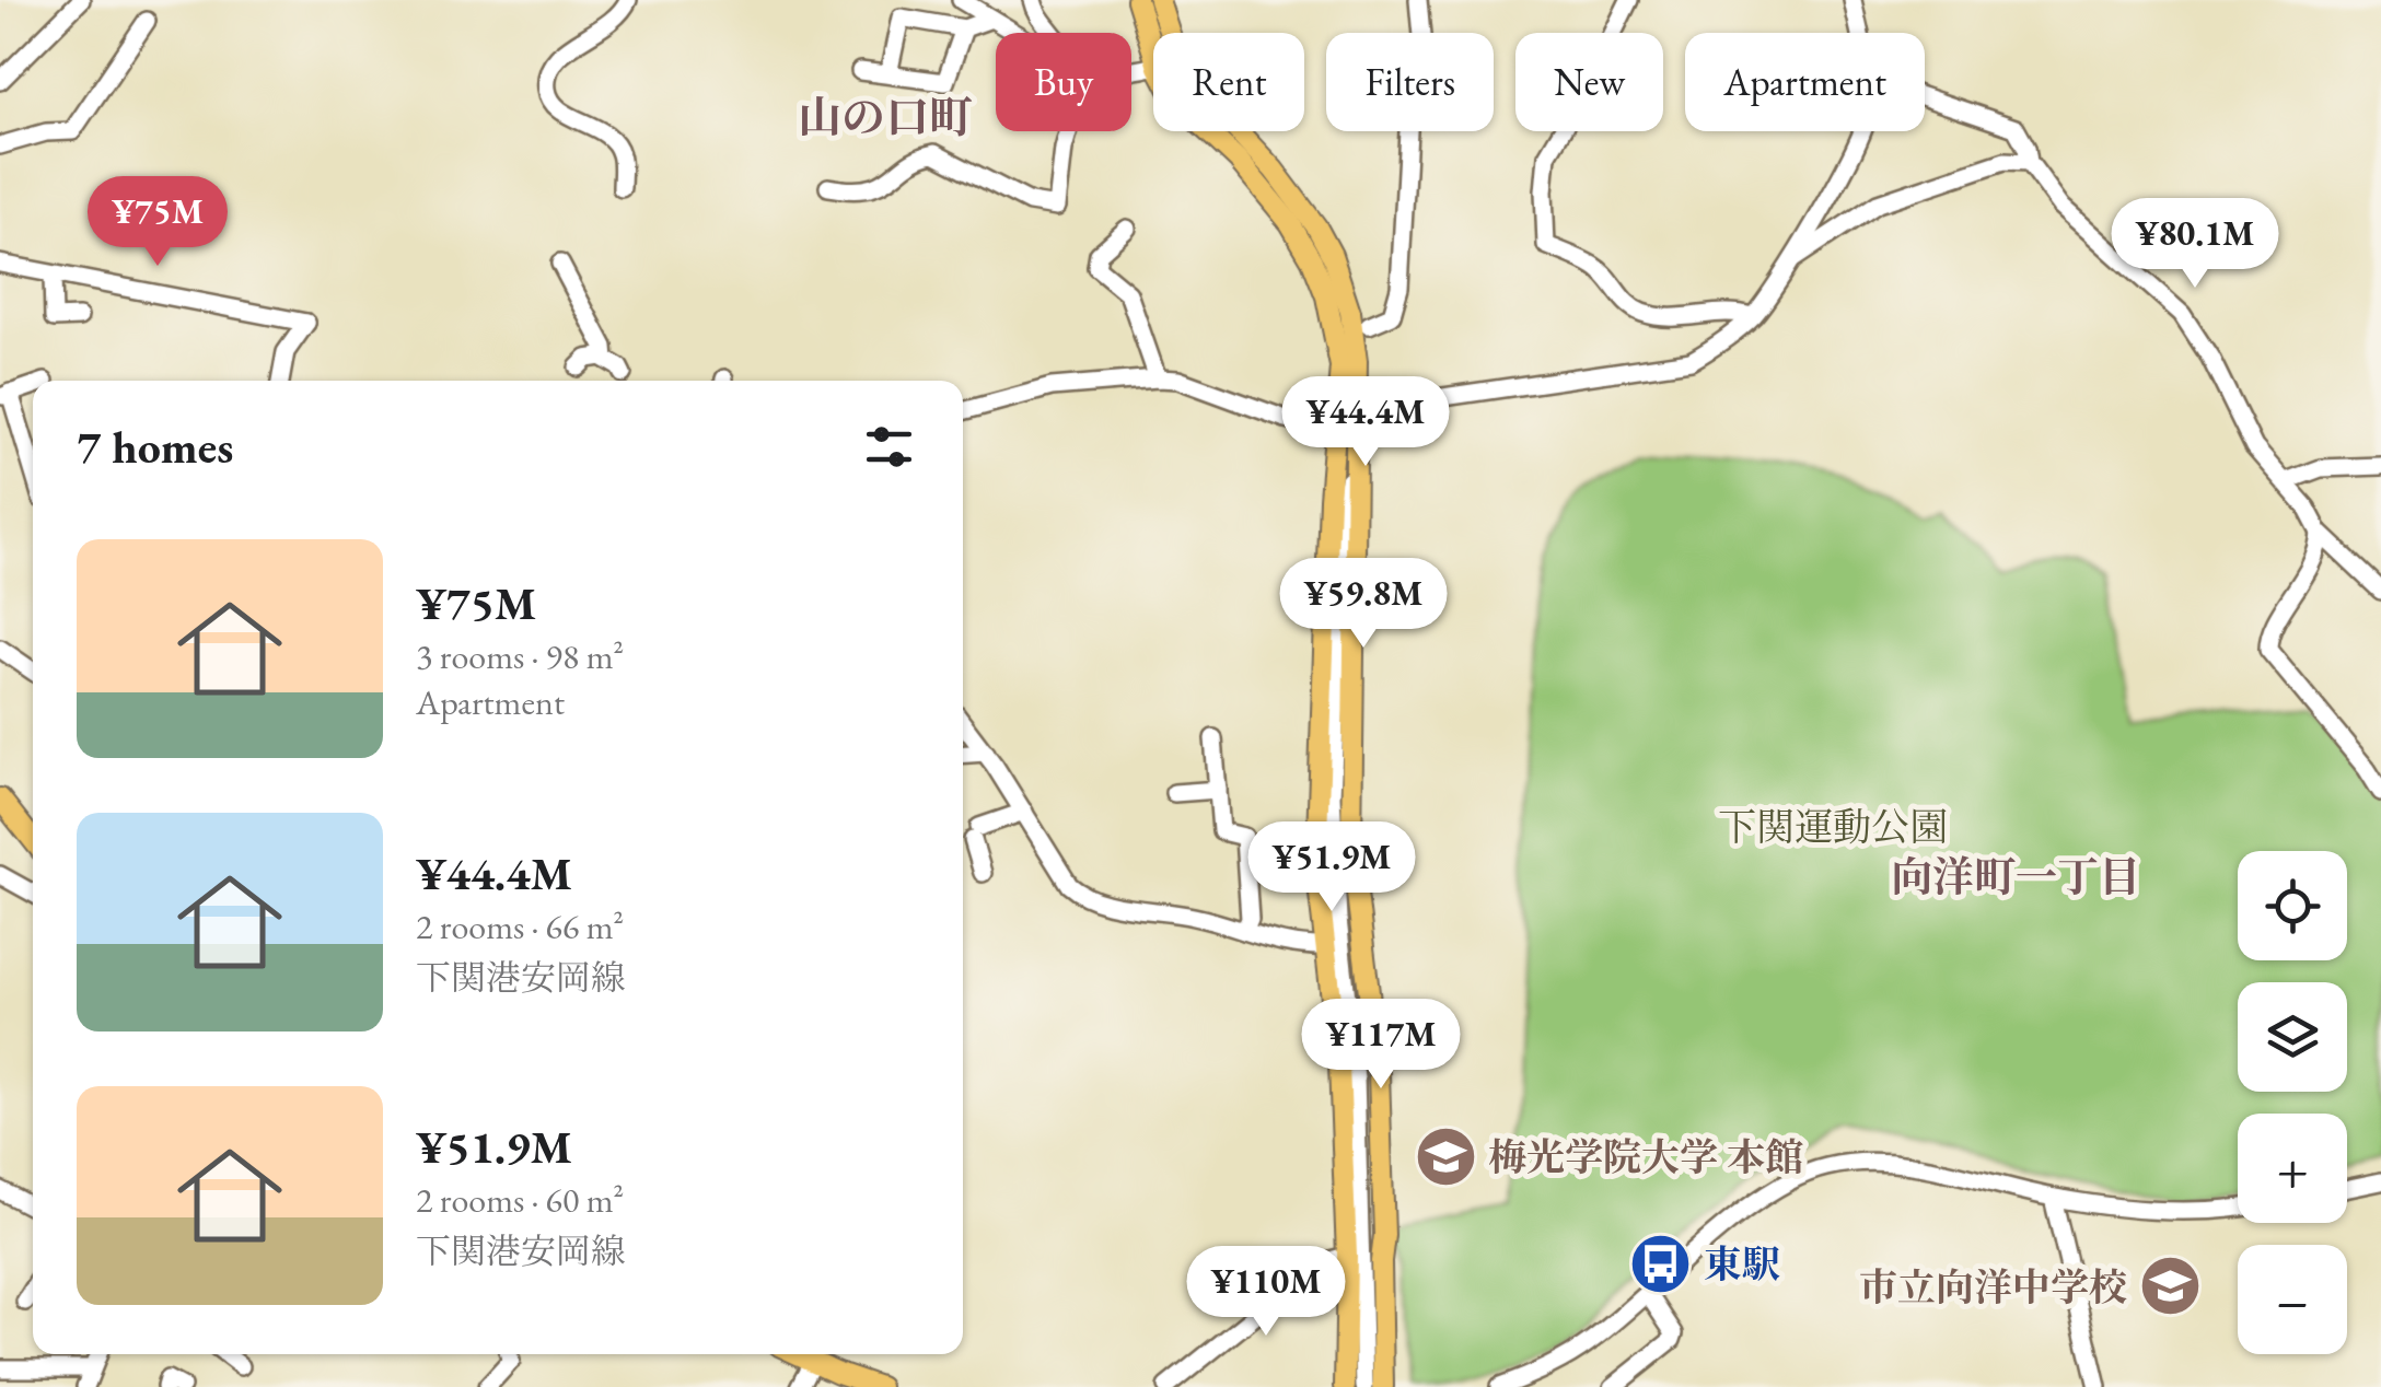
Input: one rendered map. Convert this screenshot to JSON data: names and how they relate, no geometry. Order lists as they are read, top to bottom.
{
  "districts": ["山の口町", "向洋町一丁目"],
  "parks": ["下関運動公園"],
  "places": {
    "school or university": ["梅光学院大学 本館", "市立向洋中学校"],
    "bus stop": ["東駅"]
  },
  "page": {
    "chip": [
      "Buy",
      "Rent",
      "Filters",
      "New",
      "Apartment"
    ],
    "price": [
      "¥75M",
      "¥80.1M",
      "¥44.4M",
      "¥59.8M",
      "¥51.9M",
      "¥117M",
      "¥110M"
    ],
    "heading": "7 homes",
    "list": [
      {
        "name": "¥75M",
        "note": "3 rooms · 98 m² · Apartment"
      },
      {
        "name": "¥44.4M",
        "note": "2 rooms · 66 m² · 下関港安岡線"
      },
      {
        "name": "¥51.9M",
        "note": "2 rooms · 60 m² · 下関港安岡線"
      }
    ],
    "map_buttons": ["+", "−"]
  }
}
